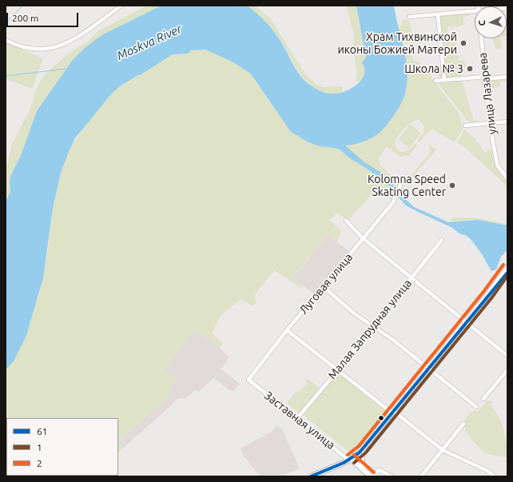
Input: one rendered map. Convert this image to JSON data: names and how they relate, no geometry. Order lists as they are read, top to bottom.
{
  "streets": {
    "street": [
      "улица Лазарева",
      "Луговая улица",
      "Малая Запрудная улица",
      "Заставная улица"
    ]
  },
  "crossings": [
    ["Луговая улица", "Заставная улица"],
    ["Малая Запрудная улица", "Заставная улица"]
  ],
  "water": ["Moskva River"],
  "places": ["Храм Тихвинской иконы Божией Матери", "Школа № 3", "Kolomna Speed Skating Center"],
  "lines": ["transit line 2", "transit line 61", "transit line 1"],
  "legend": ["61", "1", "2"],
  "scale_bar": "200 m",
  "north": "left"
}
